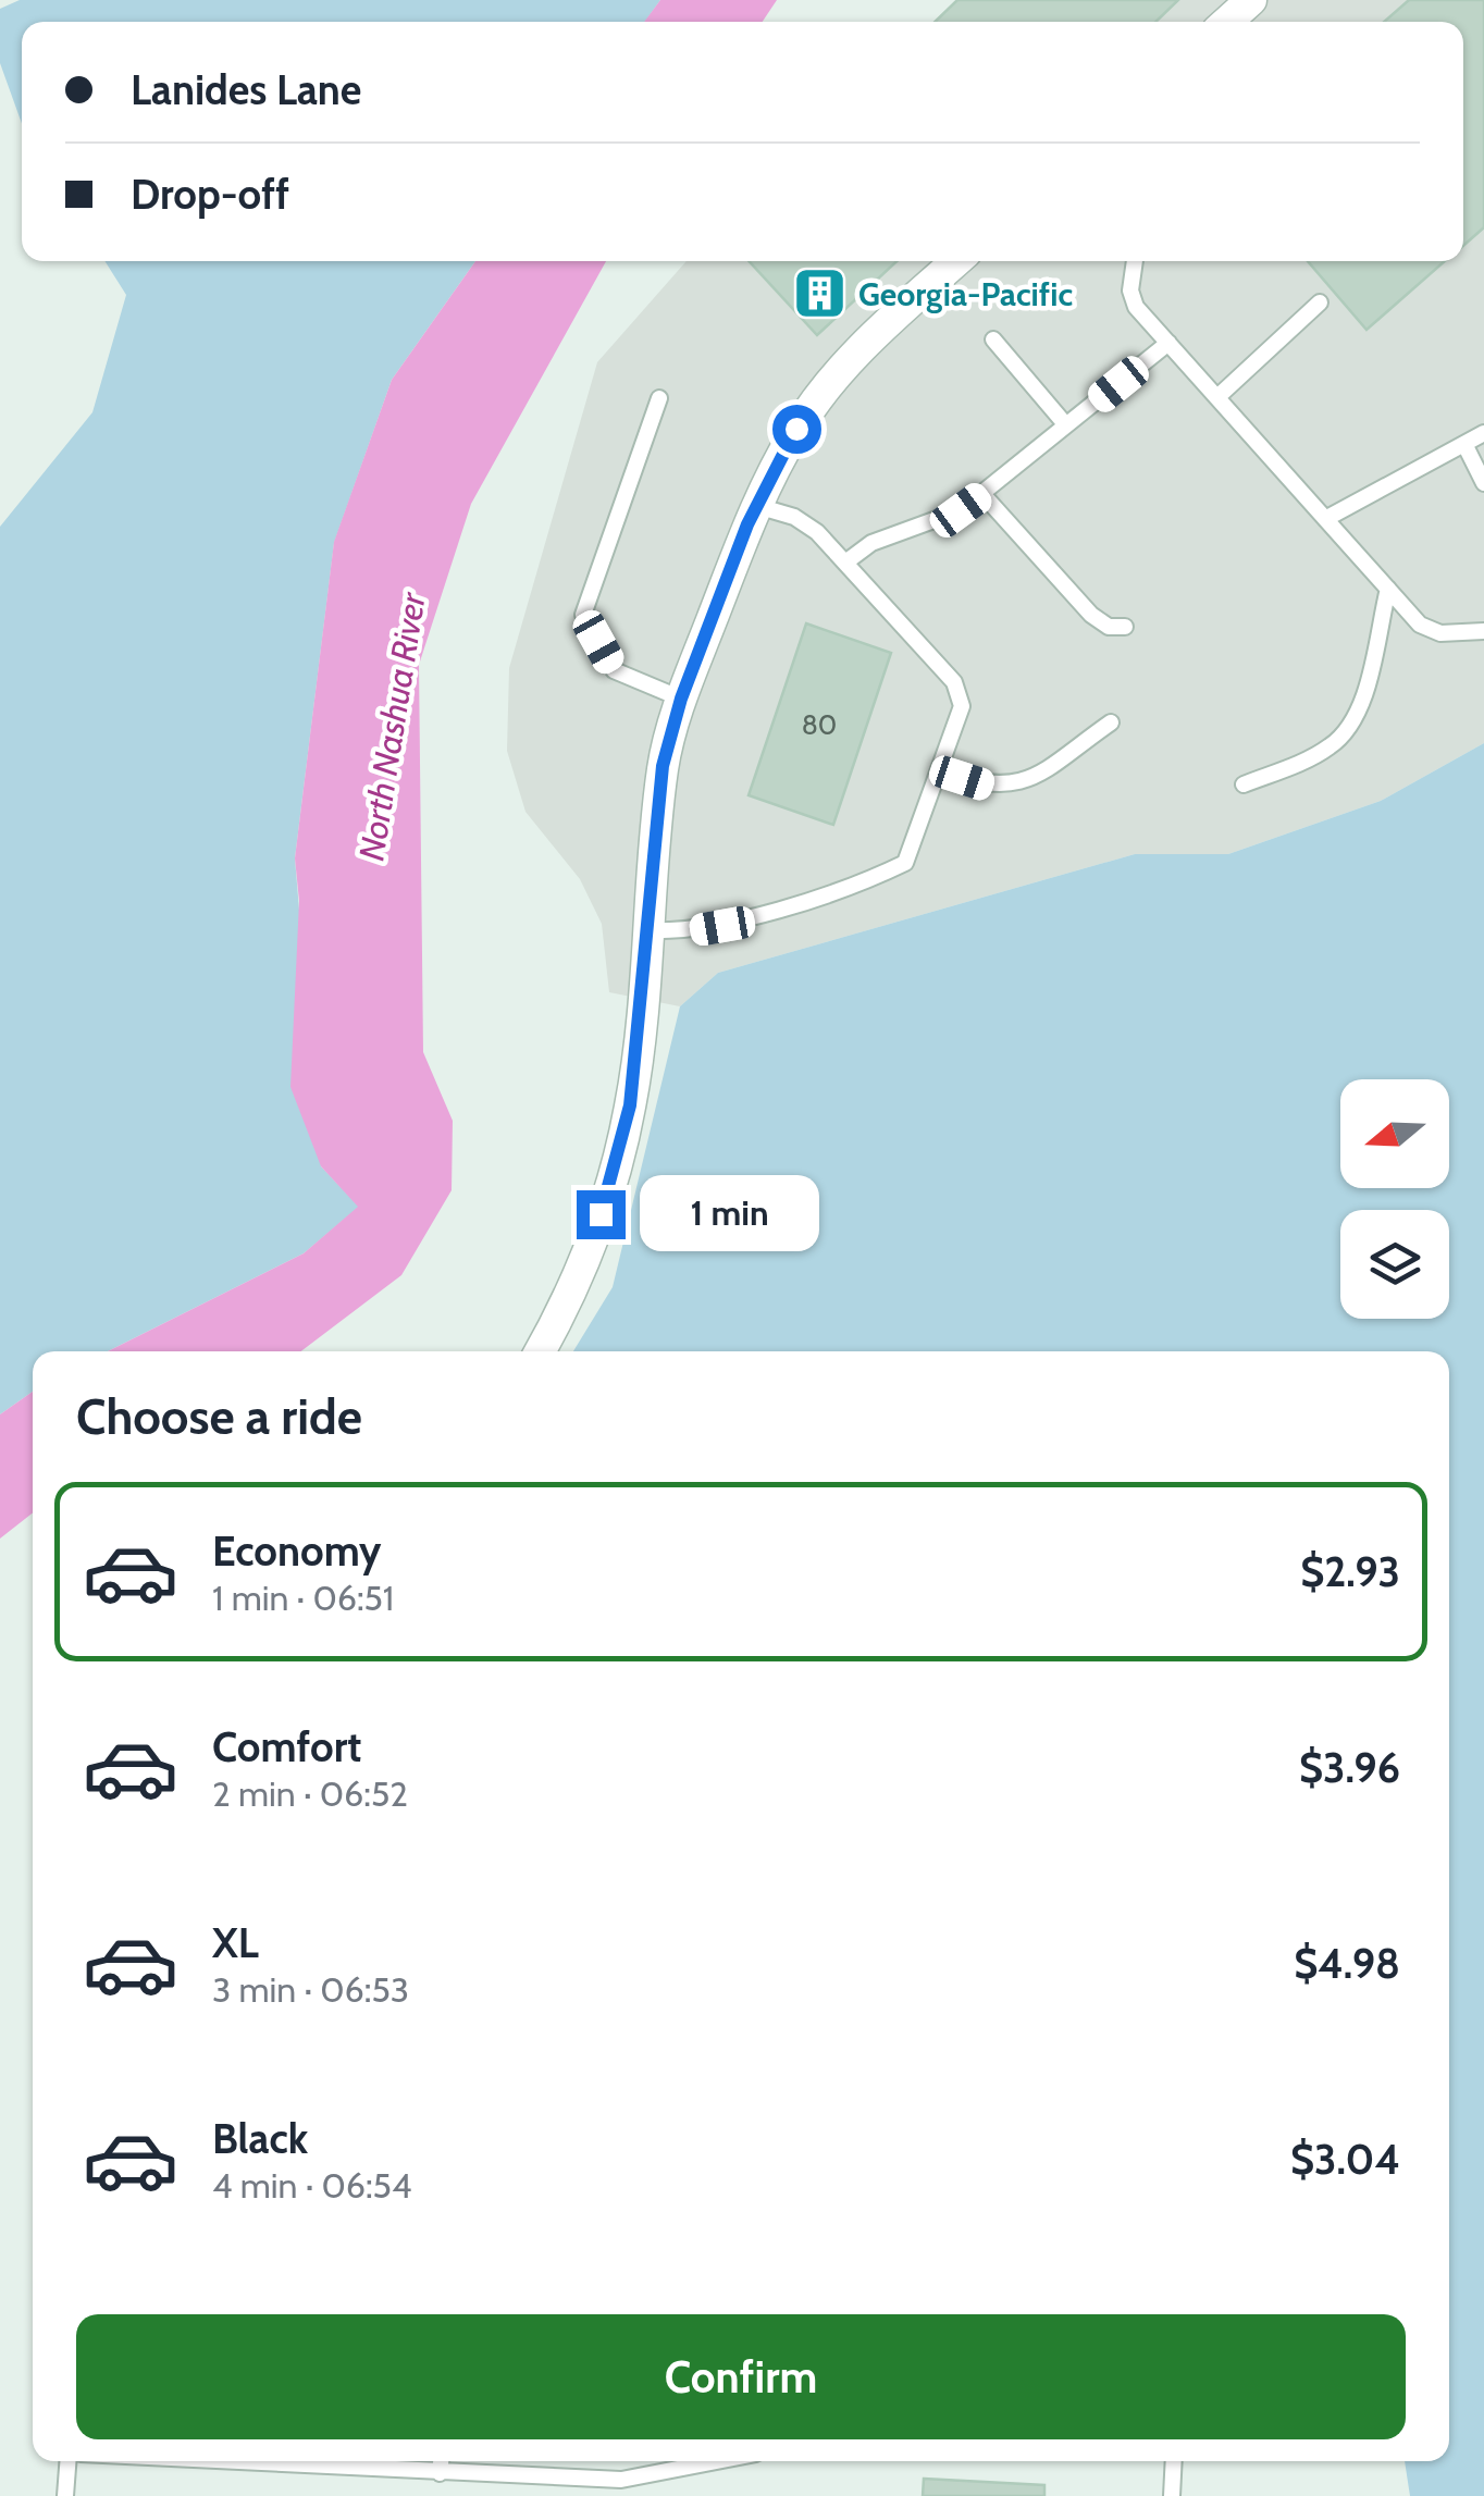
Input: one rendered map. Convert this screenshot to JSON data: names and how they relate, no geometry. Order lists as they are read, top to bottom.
{
  "water": ["North Nashua River"],
  "places": {
    "building": ["Georgia-Pacific"]
  },
  "house_numbers": ["80"],
  "north": "left",
  "page": {
    "banner": ["Lanides Lane", "Drop-off"],
    "bubble": "1 min",
    "heading": "Choose a ride",
    "list": [
      {
        "name": "Economy",
        "note": "1 min · 06:51",
        "value": "$2.93"
      },
      {
        "name": "Comfort",
        "note": "2 min · 06:52",
        "value": "$3.96"
      },
      {
        "name": "XL",
        "note": "3 min · 06:53",
        "value": "$4.98"
      },
      {
        "name": "Black",
        "note": "4 min · 06:54",
        "value": "$3.04"
      }
    ],
    "buttons": "Confirm"
  }
}
